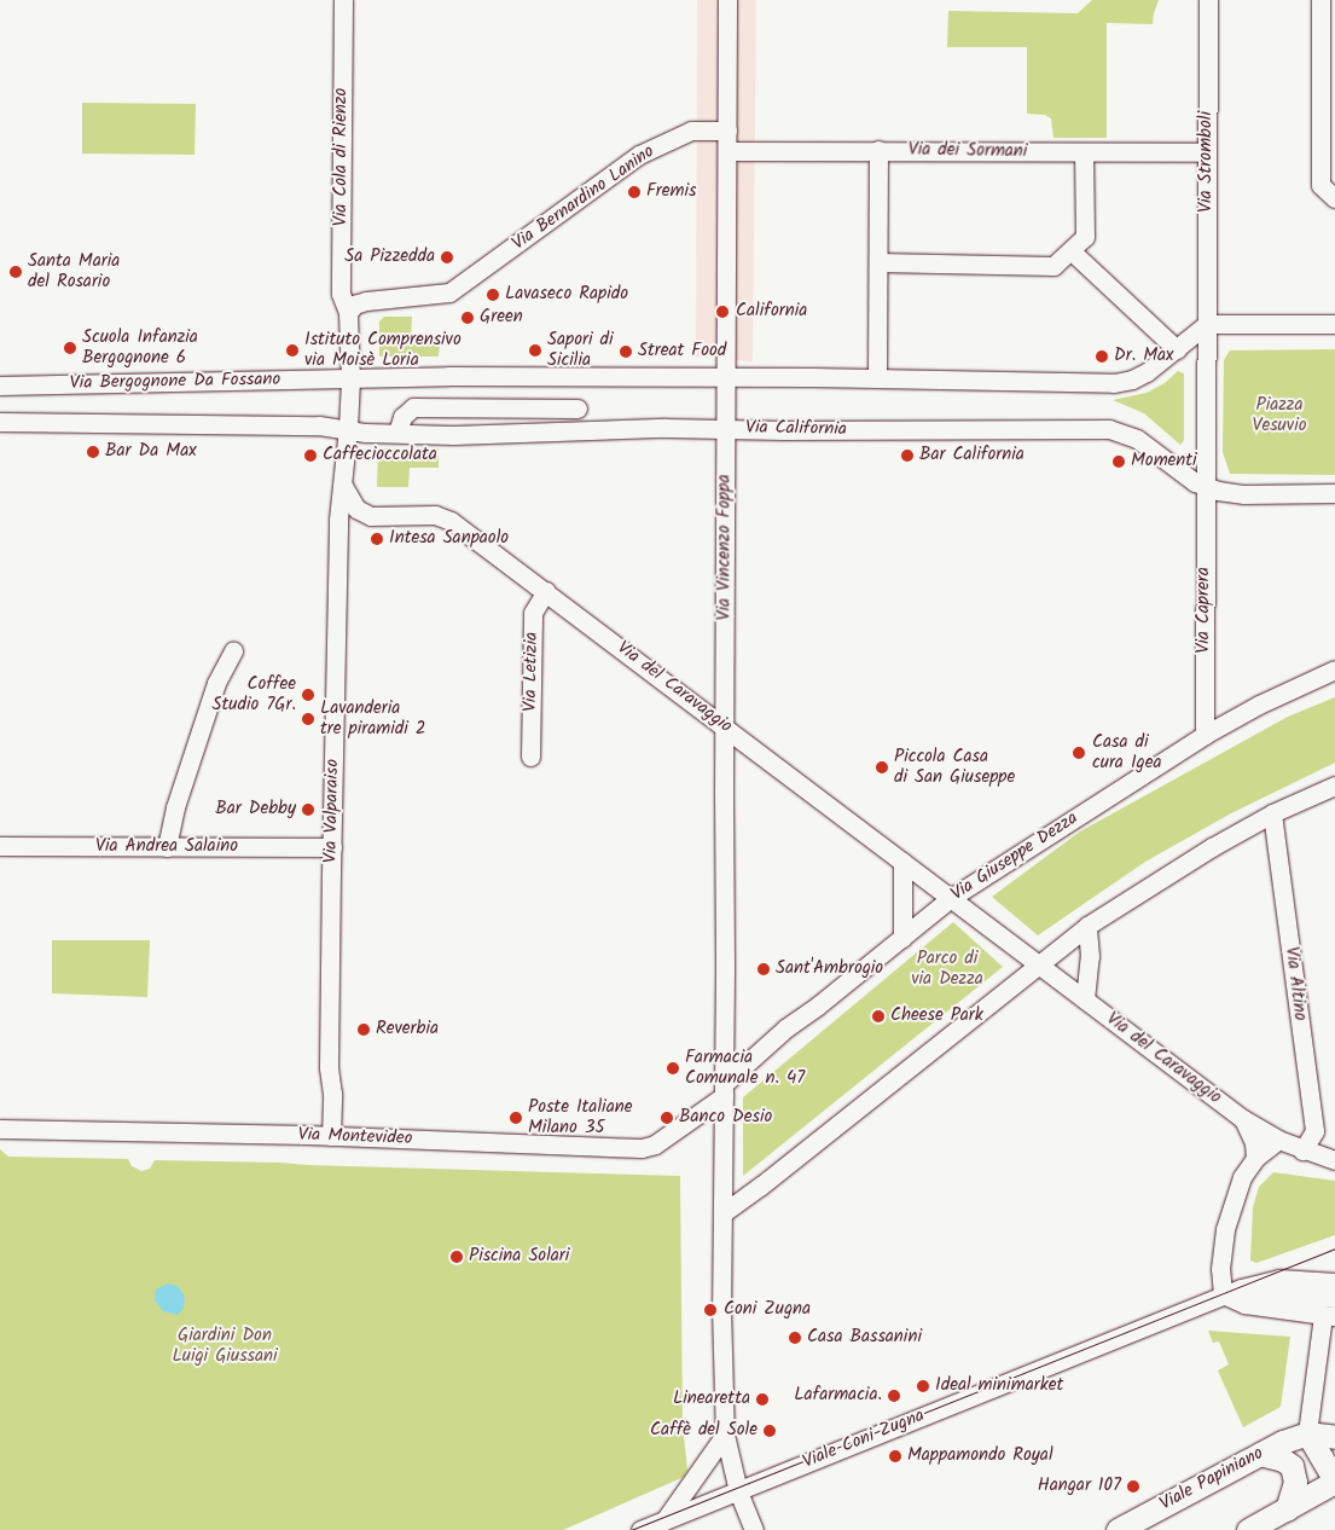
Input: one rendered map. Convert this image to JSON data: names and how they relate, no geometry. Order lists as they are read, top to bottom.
{
  "streets": {
    "main road": ["Viale Papiniano"],
    "street": [
      "Via dei Sormani",
      "Via Cola di Rienzo",
      "Via Stromboli",
      "Via Bernardino Lanino",
      "Via Bergognone Da Fossano",
      "Via California",
      "Via Vincenzo Foppa",
      "Via Caprera",
      "Via Letizia",
      "Via del Caravaggio",
      "Via Valparaiso",
      "Via Andrea Salaino",
      "Via Giuseppe Dezza",
      "Via Altino",
      "Via Montevideo",
      "Viale Coni Zugna"
    ]
  },
  "crossings": [
    ["Via dei Sormani", "Via Stromboli"],
    ["Via dei Sormani", "Via Vincenzo Foppa"],
    ["Via Cola di Rienzo", "Via Bernardino Lanino"],
    ["Via Cola di Rienzo", "Via Bergognone Da Fossano"],
    ["Via Cola di Rienzo", "Via Valparaiso"],
    ["Via Bernardino Lanino", "Via Vincenzo Foppa"],
    ["Via Bergognone Da Fossano", "Via Vincenzo Foppa"],
    ["Via Bergognone Da Fossano", "Via Valparaiso"],
    ["Via California", "Via Vincenzo Foppa"],
    ["Via California", "Via Caprera"],
    ["Via California", "Via Valparaiso"],
    ["Via Vincenzo Foppa", "Via del Caravaggio"],
    ["Via Vincenzo Foppa", "Via Giuseppe Dezza"],
    ["Via Vincenzo Foppa", "Via Montevideo"],
    ["Via Vincenzo Foppa", "Viale Coni Zugna"],
    ["Via Caprera", "Via Giuseppe Dezza"],
    ["Via Letizia", "Via del Caravaggio"],
    ["Via del Caravaggio", "Via Valparaiso"],
    ["Via del Caravaggio", "Via Giuseppe Dezza"],
    ["Via del Caravaggio", "Via Altino"],
    ["Via Valparaiso", "Via Andrea Salaino"],
    ["Via Valparaiso", "Via Montevideo"],
    ["Via Giuseppe Dezza", "Via Montevideo"]
  ],
  "parks": ["Piazza Vesuvio", "Parco di via Dezza", "Giardini Don Luigi Giussani"],
  "places": [
    "Fremis",
    "Sa Pizzedda",
    "Santa Maria del Rosario",
    "Lavaseco Rapido",
    "California",
    "Green",
    "Scuola Infanzia Bergognone 6",
    "Istituto Comprensivo via Moisè Loria",
    "Sapori di Sicilia",
    "Streat Food",
    "Dr. Max",
    "Bar Da Max",
    "Caffecioccolata",
    "Bar California",
    "Momenti",
    "Intesa Sanpaolo",
    "Coffee Studio 7Gr.",
    "Lavanderia tre piramidi 2",
    "Casa di cura Igea",
    "Piccola Casa di San Giuseppe",
    "Bar Debby",
    "Sant'Ambrogio",
    "Cheese Park",
    "Reverbia",
    "Farmacia Comunale n. 47",
    "Poste Italiane Milano 35",
    "Banco Desio",
    "Piscina Solari",
    "Coni Zugna",
    "Casa Bassanini",
    "Ideal minimarket",
    "Lafarmacia.",
    "Linearetta",
    "Caffè del Sole",
    "Mappamondo Royal",
    "Hangar 107"
  ]
}
